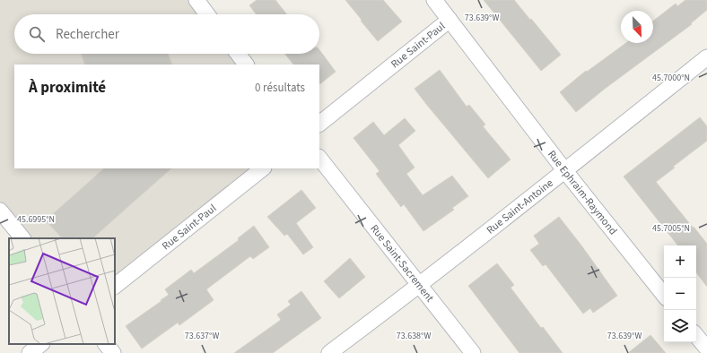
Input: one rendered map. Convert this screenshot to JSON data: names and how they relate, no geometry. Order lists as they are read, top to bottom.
{
  "streets": {
    "street": [
      "Rue Saint-Paul",
      "Rue Ephraim-Raymond",
      "Rue Saint-Antoine",
      "Rue Saint-Sacrement"
    ]
  },
  "crossings": [
    ["Rue Saint-Paul", "Rue Ephraim-Raymond"],
    ["Rue Ephraim-Raymond", "Rue Saint-Antoine"],
    ["Rue Saint-Antoine", "Rue Saint-Sacrement"]
  ],
  "north": "bottom right",
  "page": {
    "search": "Rechercher",
    "heading": ["À proximité", "0 résultats"],
    "map_buttons": ["+", "−"]
  },
  "coordinates": [
    "73.639°W",
    "45.7000°N",
    "45.6995°N",
    "45.7005°N",
    "73.637°W",
    "73.638°W"
  ]
}
